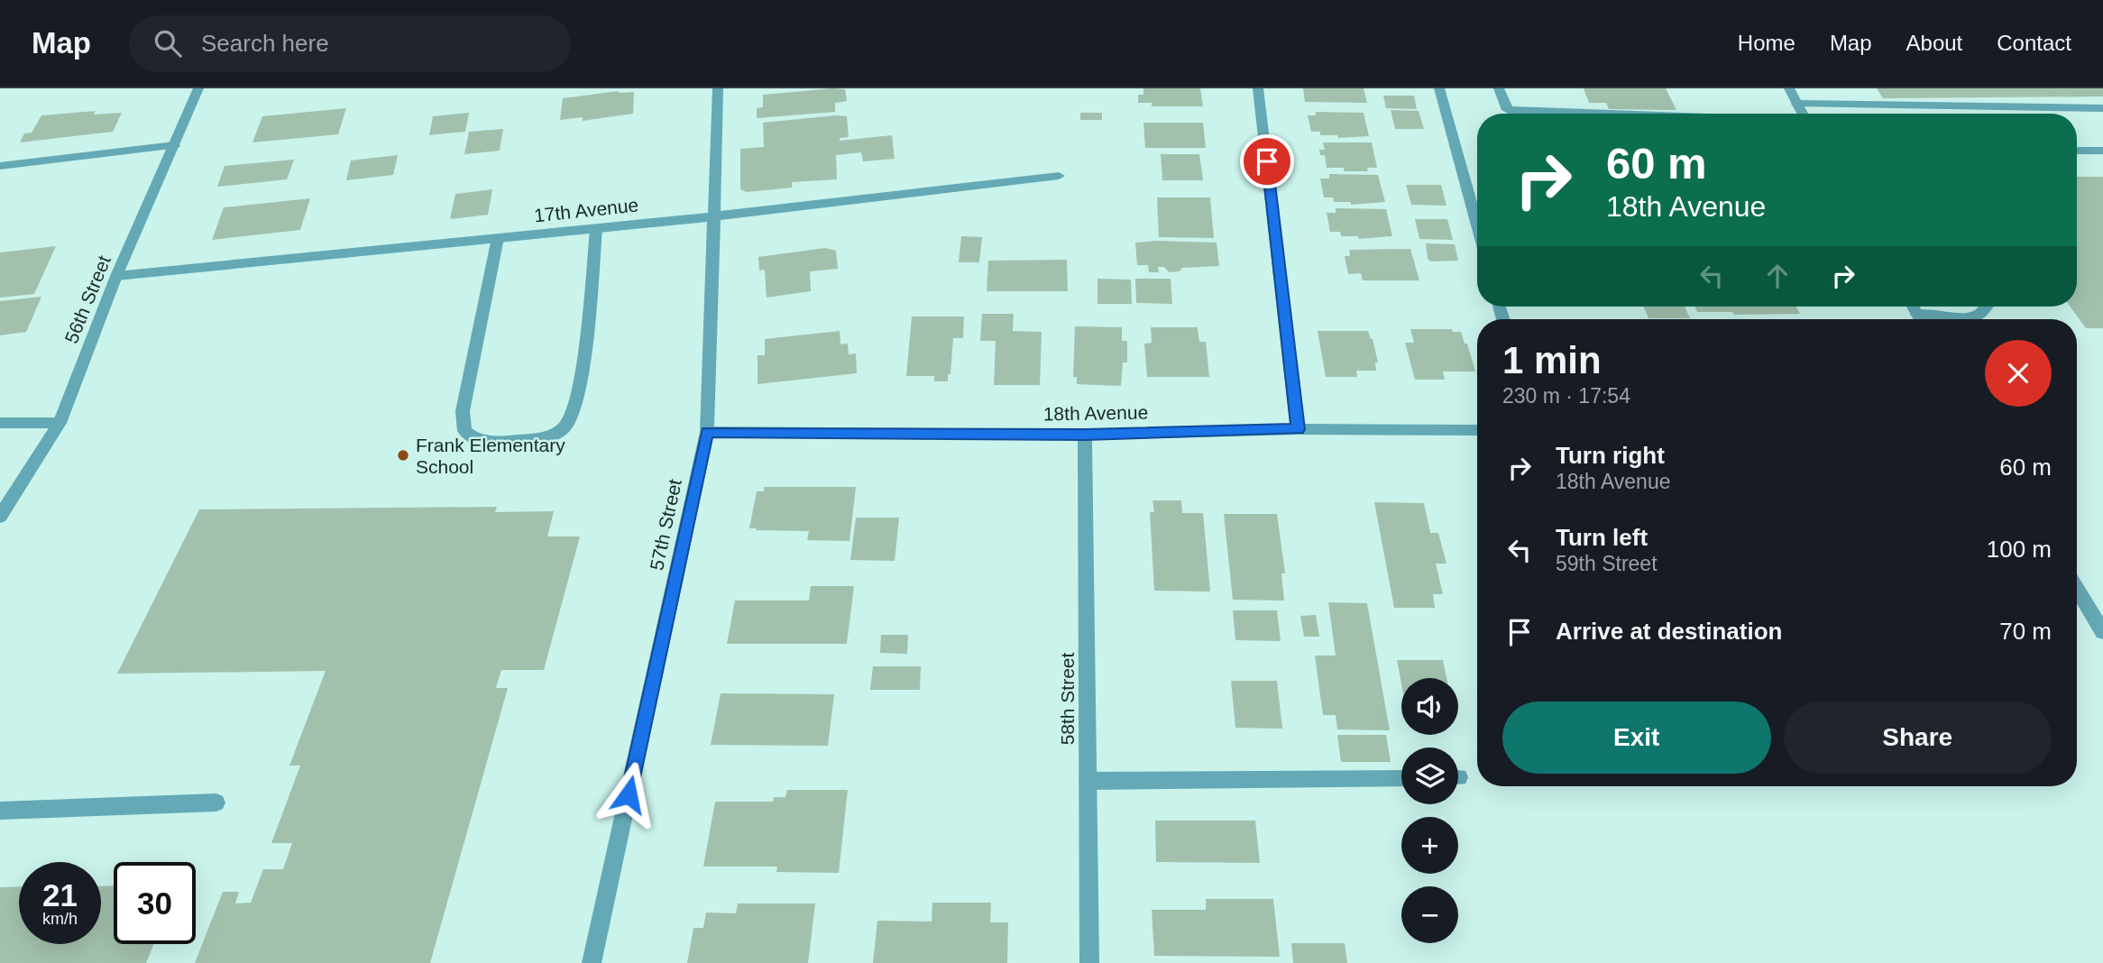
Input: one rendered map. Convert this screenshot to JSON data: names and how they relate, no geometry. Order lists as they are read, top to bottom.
{
  "streets": {
    "street": [
      "17th Avenue",
      "56th Street",
      "18th Avenue",
      "57th Street",
      "58th Street"
    ]
  },
  "crossings": [
    ["17th Avenue", "56th Street"],
    ["17th Avenue", "57th Street"],
    ["18th Avenue", "57th Street"],
    ["18th Avenue", "58th Street"]
  ],
  "places": ["Frank Elementary School"],
  "page": {
    "header": "Map",
    "search": "Search here",
    "nav": [
      "Home",
      "Map",
      "About",
      "Contact"
    ],
    "turn": ["60 m", "18th Avenue"],
    "heading": ["1 min", "230 m · 17:54"],
    "list": [
      {
        "name": "Turn right",
        "note": "18th Avenue",
        "value": "60 m"
      },
      {
        "name": "Turn left",
        "note": "59th Street",
        "value": "100 m"
      },
      {
        "name": "Arrive at destination",
        "value": "70 m"
      }
    ],
    "map_buttons": ["+", "−"],
    "buttons": ["Exit", "Share"],
    "speed": "21 km/h",
    "limit": "30"
  }
}
